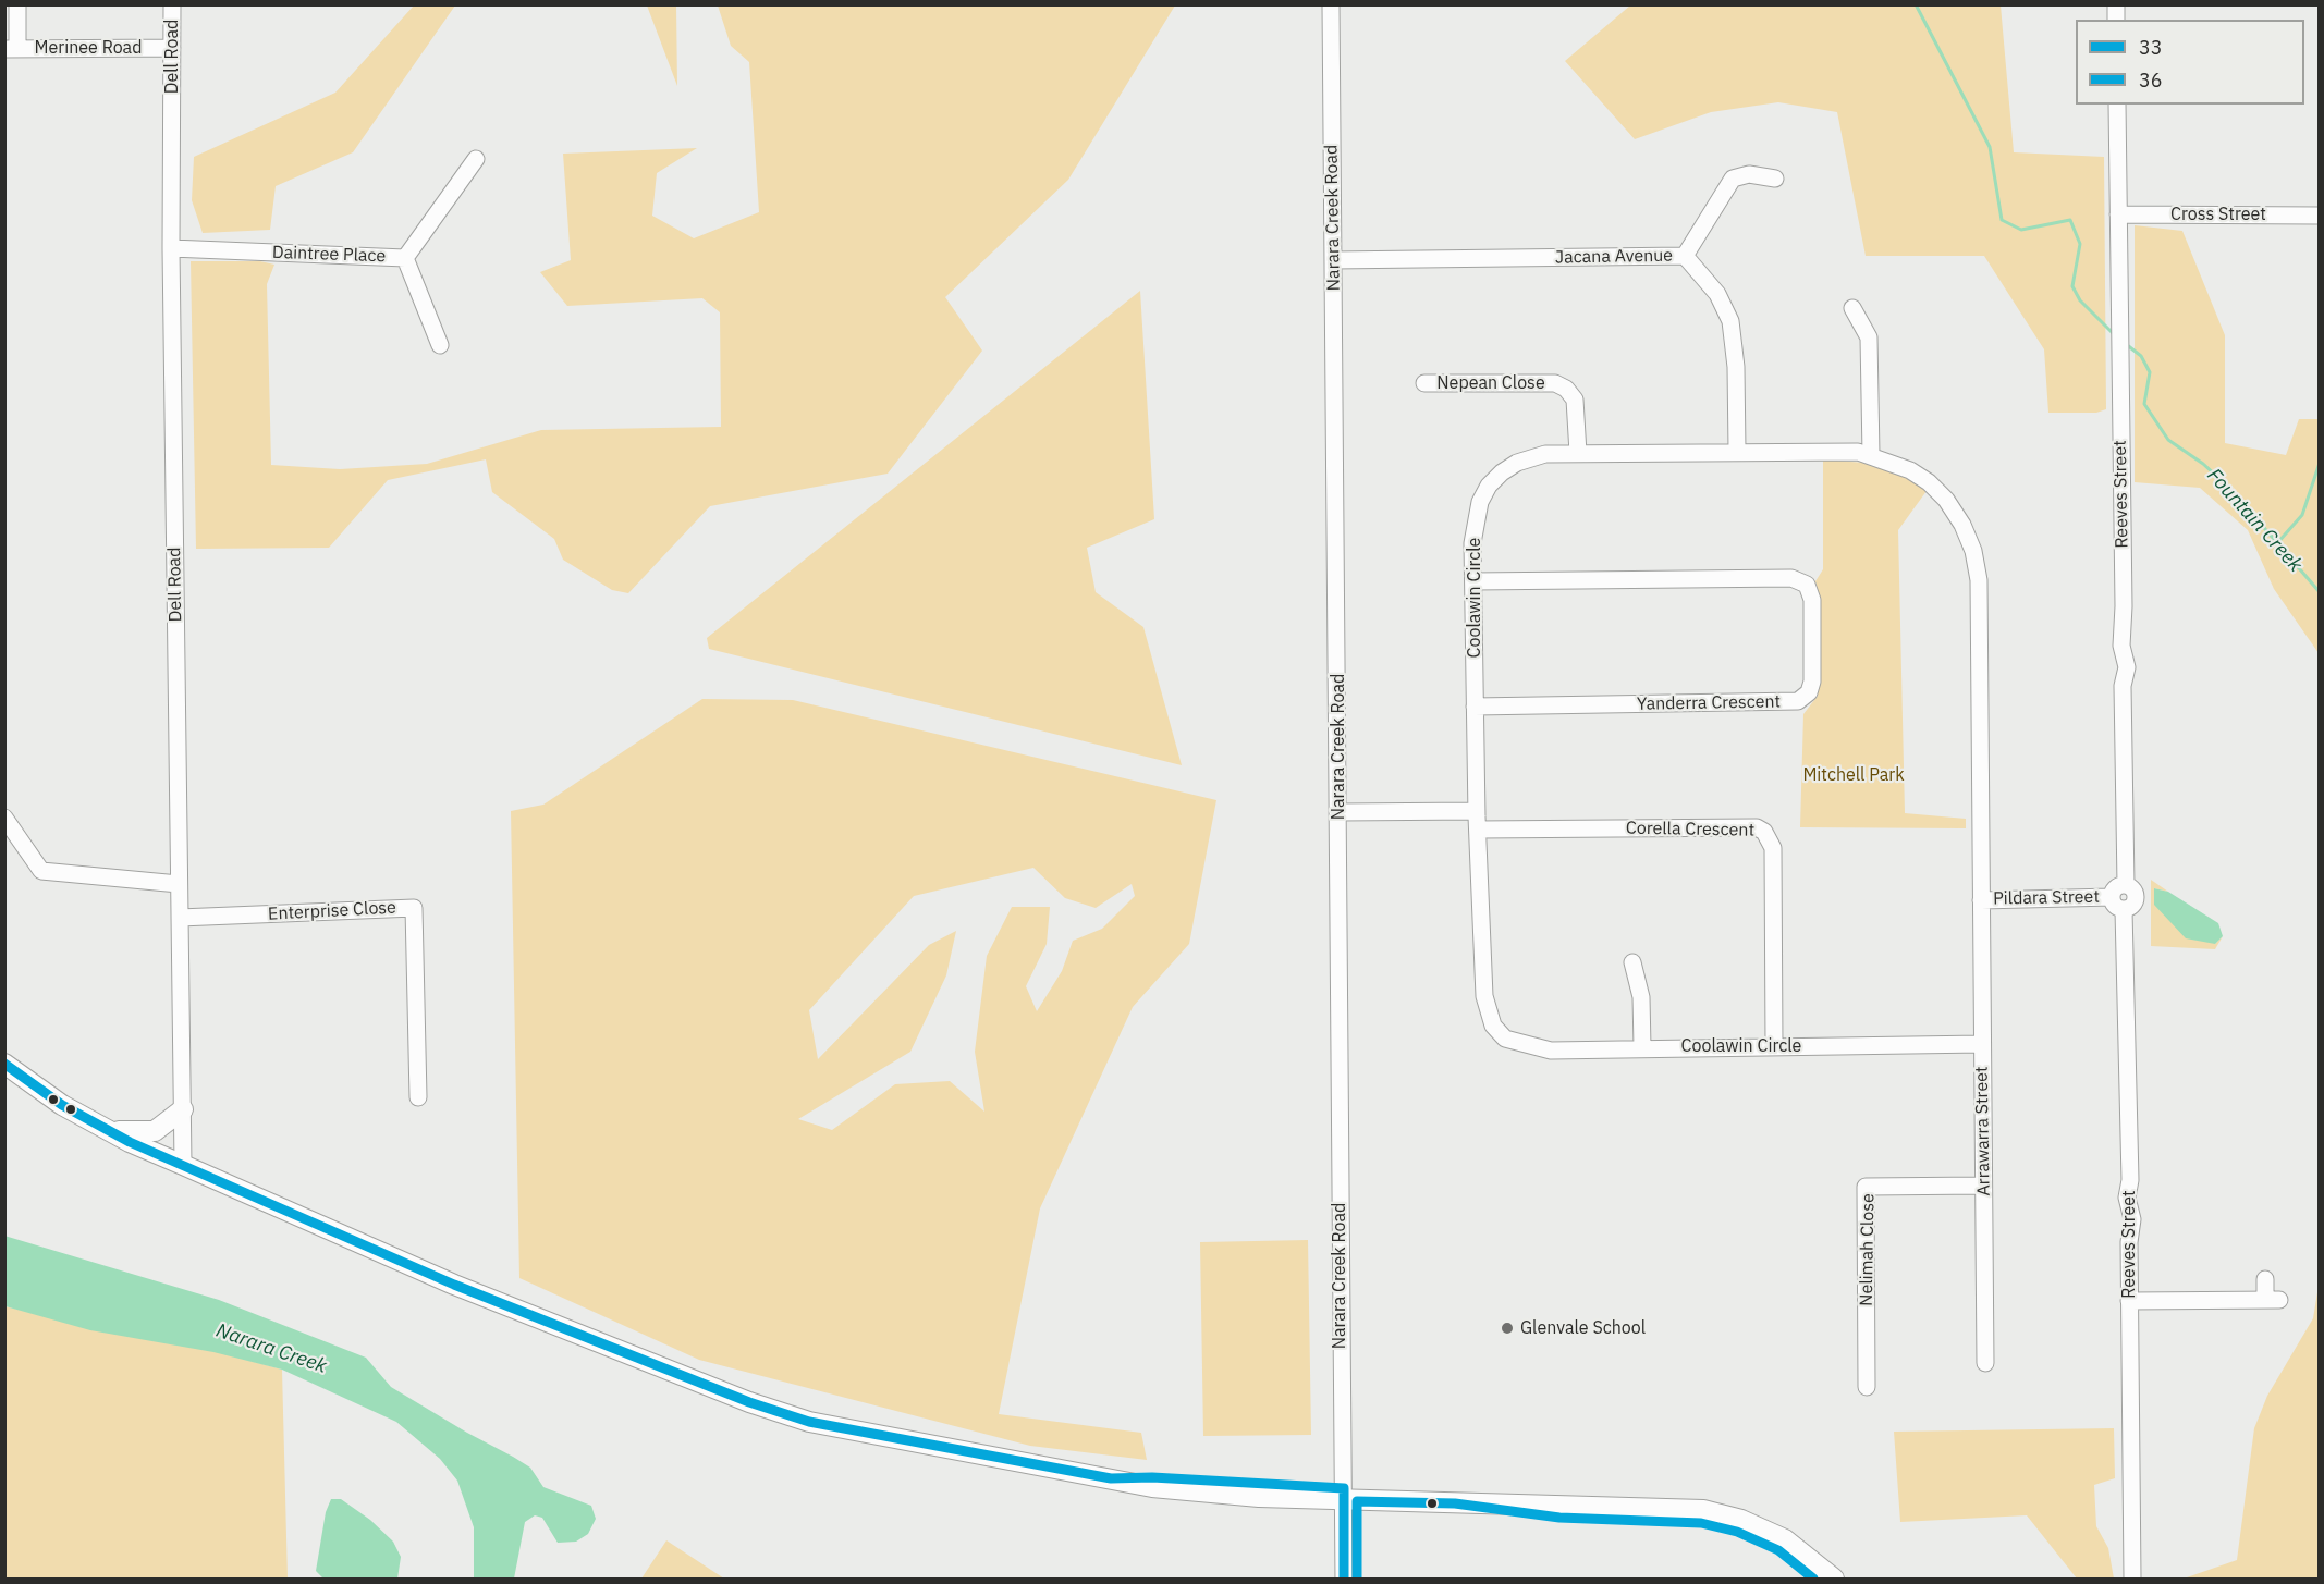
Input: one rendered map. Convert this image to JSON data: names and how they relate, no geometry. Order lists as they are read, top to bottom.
{
  "streets": {
    "street": [
      "Merinee Road",
      "Dell Road",
      "Cross Street",
      "Narara Creek Road",
      "Daintree Place",
      "Jacana Avenue",
      "Nepean Close",
      "Reeves Street",
      "Coolawin Circle",
      "Yanderra Crescent",
      "Corella Crescent",
      "Pildara Street",
      "Enterprise Close",
      "Arrawarra Street",
      "Nelimah Close"
    ]
  },
  "crossings": [
    ["Merinee Road", "Dell Road"],
    ["Dell Road", "Daintree Place"],
    ["Dell Road", "Enterprise Close"],
    ["Cross Street", "Reeves Street"],
    ["Narara Creek Road", "Jacana Avenue"],
    ["Jacana Avenue", "Coolawin Circle"],
    ["Nepean Close", "Coolawin Circle"],
    ["Reeves Street", "Pildara Street"],
    ["Coolawin Circle", "Yanderra Crescent"],
    ["Coolawin Circle", "Corella Crescent"],
    ["Coolawin Circle", "Pildara Street"],
    ["Coolawin Circle", "Arrawarra Street"],
    ["Pildara Street", "Arrawarra Street"],
    ["Arrawarra Street", "Nelimah Close"]
  ],
  "water": ["Fountain Creek", "Narara Creek"],
  "parks": ["Mitchell Park"],
  "places": ["Glenvale School"],
  "lines": ["transit line 33", "transit line 36"],
  "legend": ["33", "36"]
}
